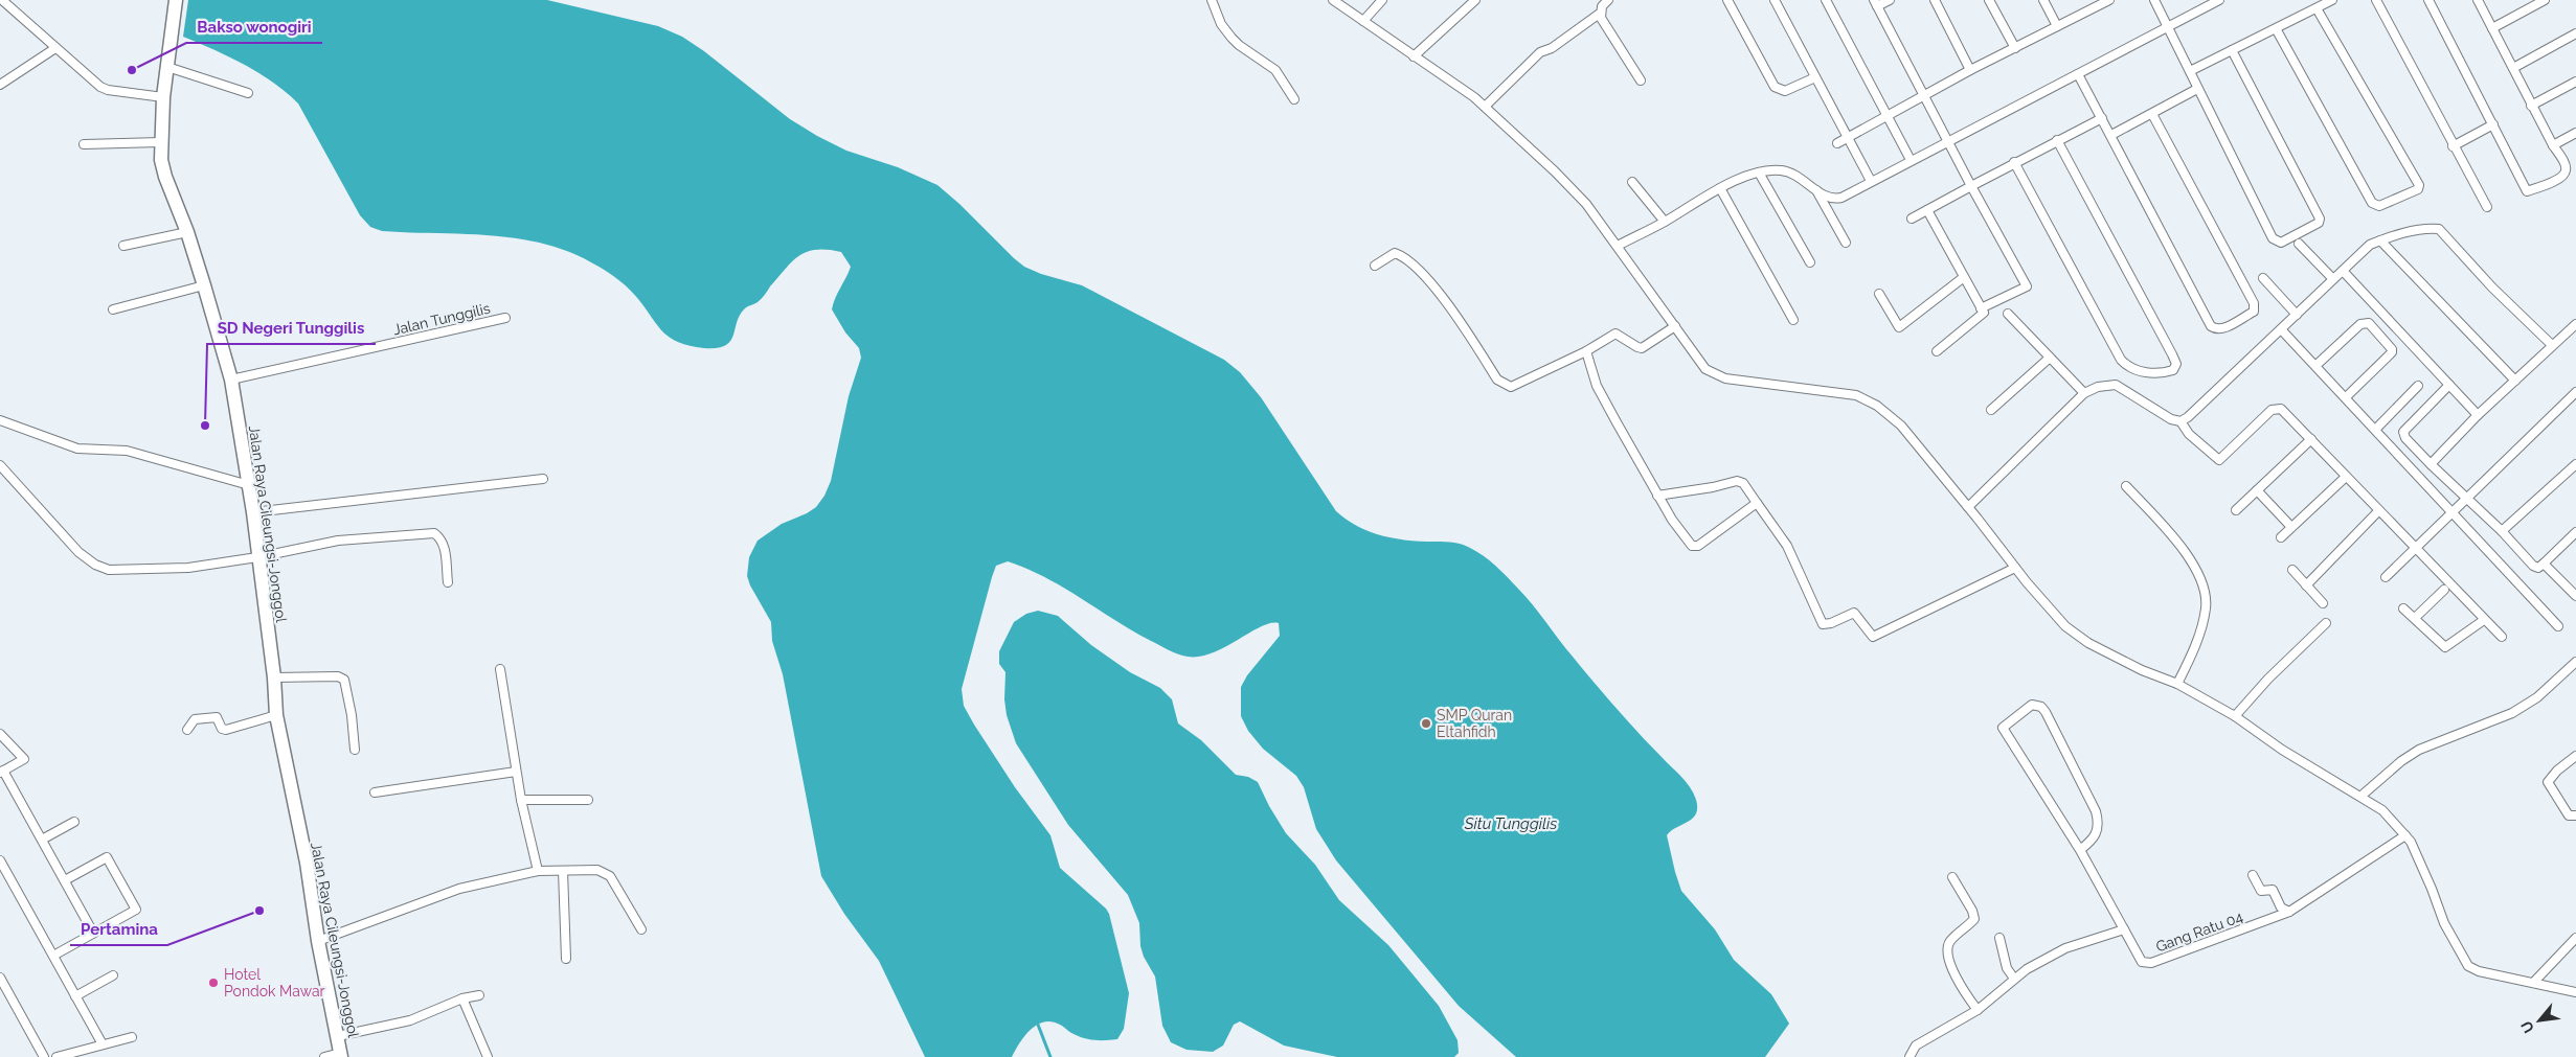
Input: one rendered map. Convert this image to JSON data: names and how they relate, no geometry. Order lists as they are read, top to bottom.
{
  "streets": {
    "main road": ["Jalan Raya Cileungsi-Jonggol"],
    "street": ["Jalan Tunggilis", "Gang Ratu 04"]
  },
  "crossings": [
    ["Jalan Tunggilis", "Jalan Raya Cileungsi-Jonggol"]
  ],
  "water": ["Situ Tunggilis"],
  "places": [
    "Bakso wonogiri",
    "SD Negeri Tunggilis",
    "SMP Quran Eltahfidh",
    "Pertamina",
    "Hotel Pondok Mawar"
  ],
  "north": "bottom left"
}
